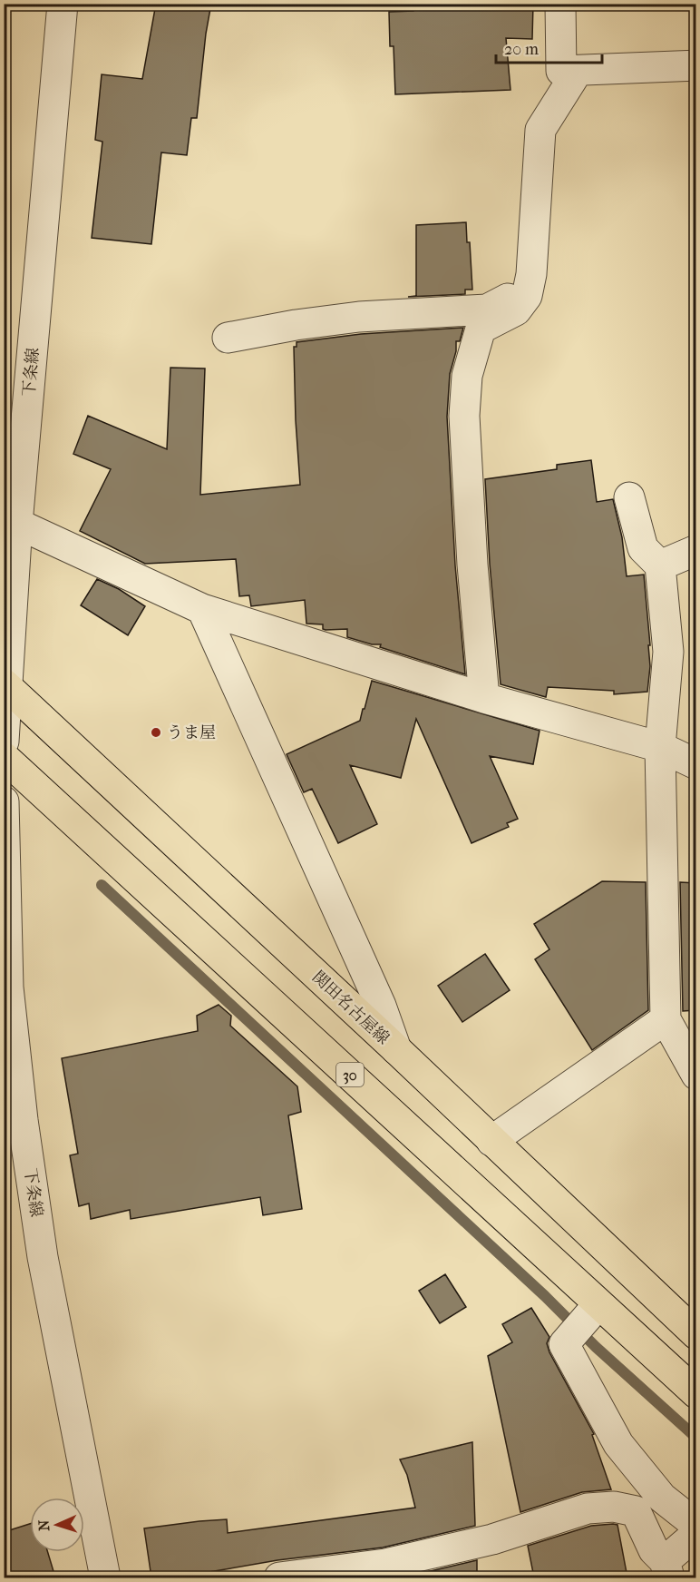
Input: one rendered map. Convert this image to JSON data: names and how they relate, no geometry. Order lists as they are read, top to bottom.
{
  "streets": {
    "main road": ["関田名古屋線", "30"],
    "street": ["下条線"]
  },
  "crossings": [
    ["下条線", "関田名古屋線"]
  ],
  "places": ["うま屋"],
  "scale_bar": "20 m",
  "north": "left"
}
